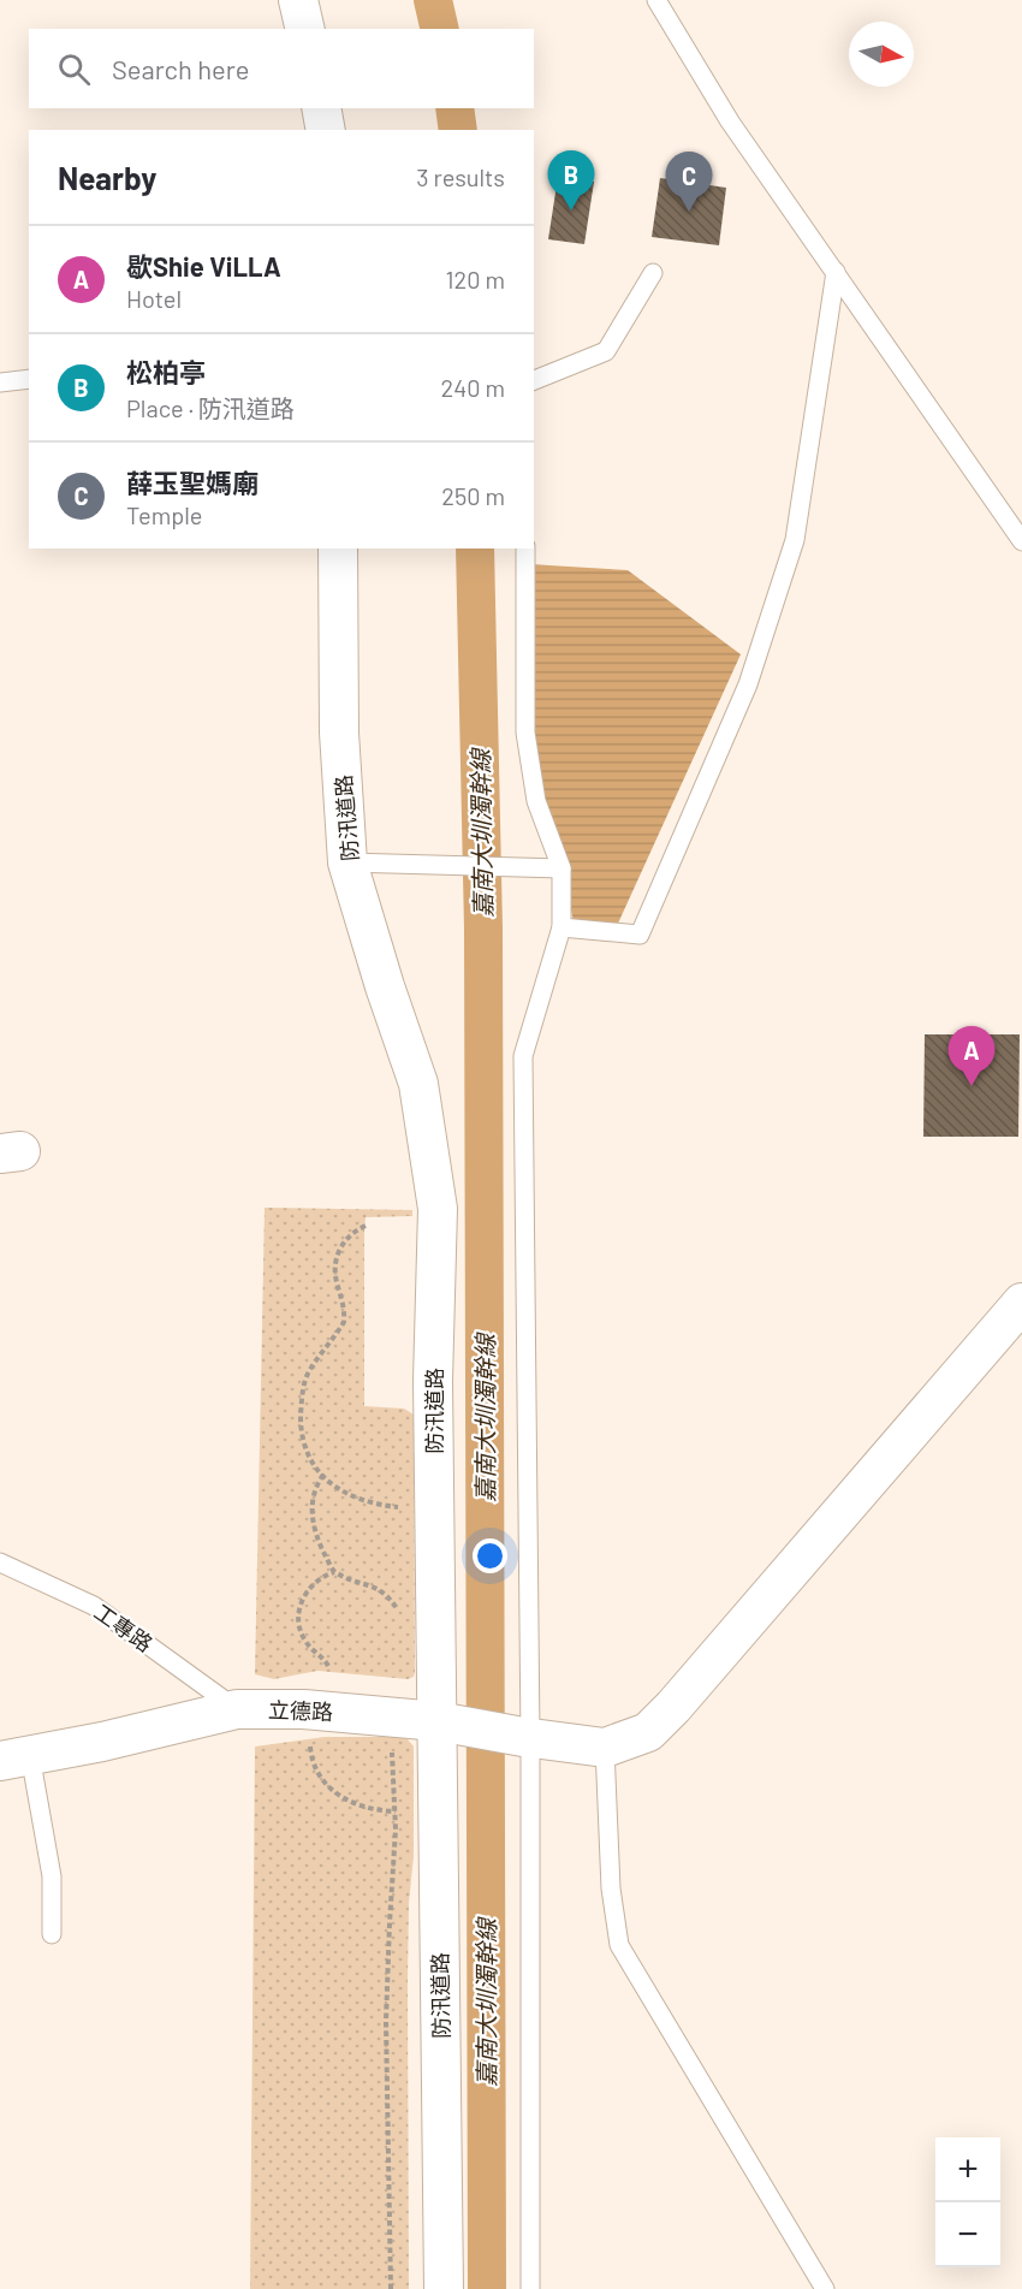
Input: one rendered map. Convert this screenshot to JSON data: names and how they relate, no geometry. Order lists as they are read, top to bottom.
{
  "streets": {
    "street": ["防汛道路", "立德路"],
    "lane": ["工專路"]
  },
  "crossings": [
    ["防汛道路", "立德路"],
    ["工專路", "立德路"]
  ],
  "water": ["嘉南大圳濁幹線"],
  "north": "right",
  "page": {
    "search": "Search here",
    "heading": ["Nearby", "3 results"],
    "pins": ["B", "C", "A"],
    "list": [
      {
        "mark": "A",
        "name": "歇Shie ViLLA",
        "note": "Hotel",
        "value": "120 m"
      },
      {
        "mark": "B",
        "name": "松柏亭",
        "note": "Place · 防汛道路",
        "value": "240 m"
      },
      {
        "mark": "C",
        "name": "薛玉聖媽廟",
        "note": "Temple",
        "value": "250 m"
      }
    ],
    "map_buttons": ["+", "−"]
  }
}
